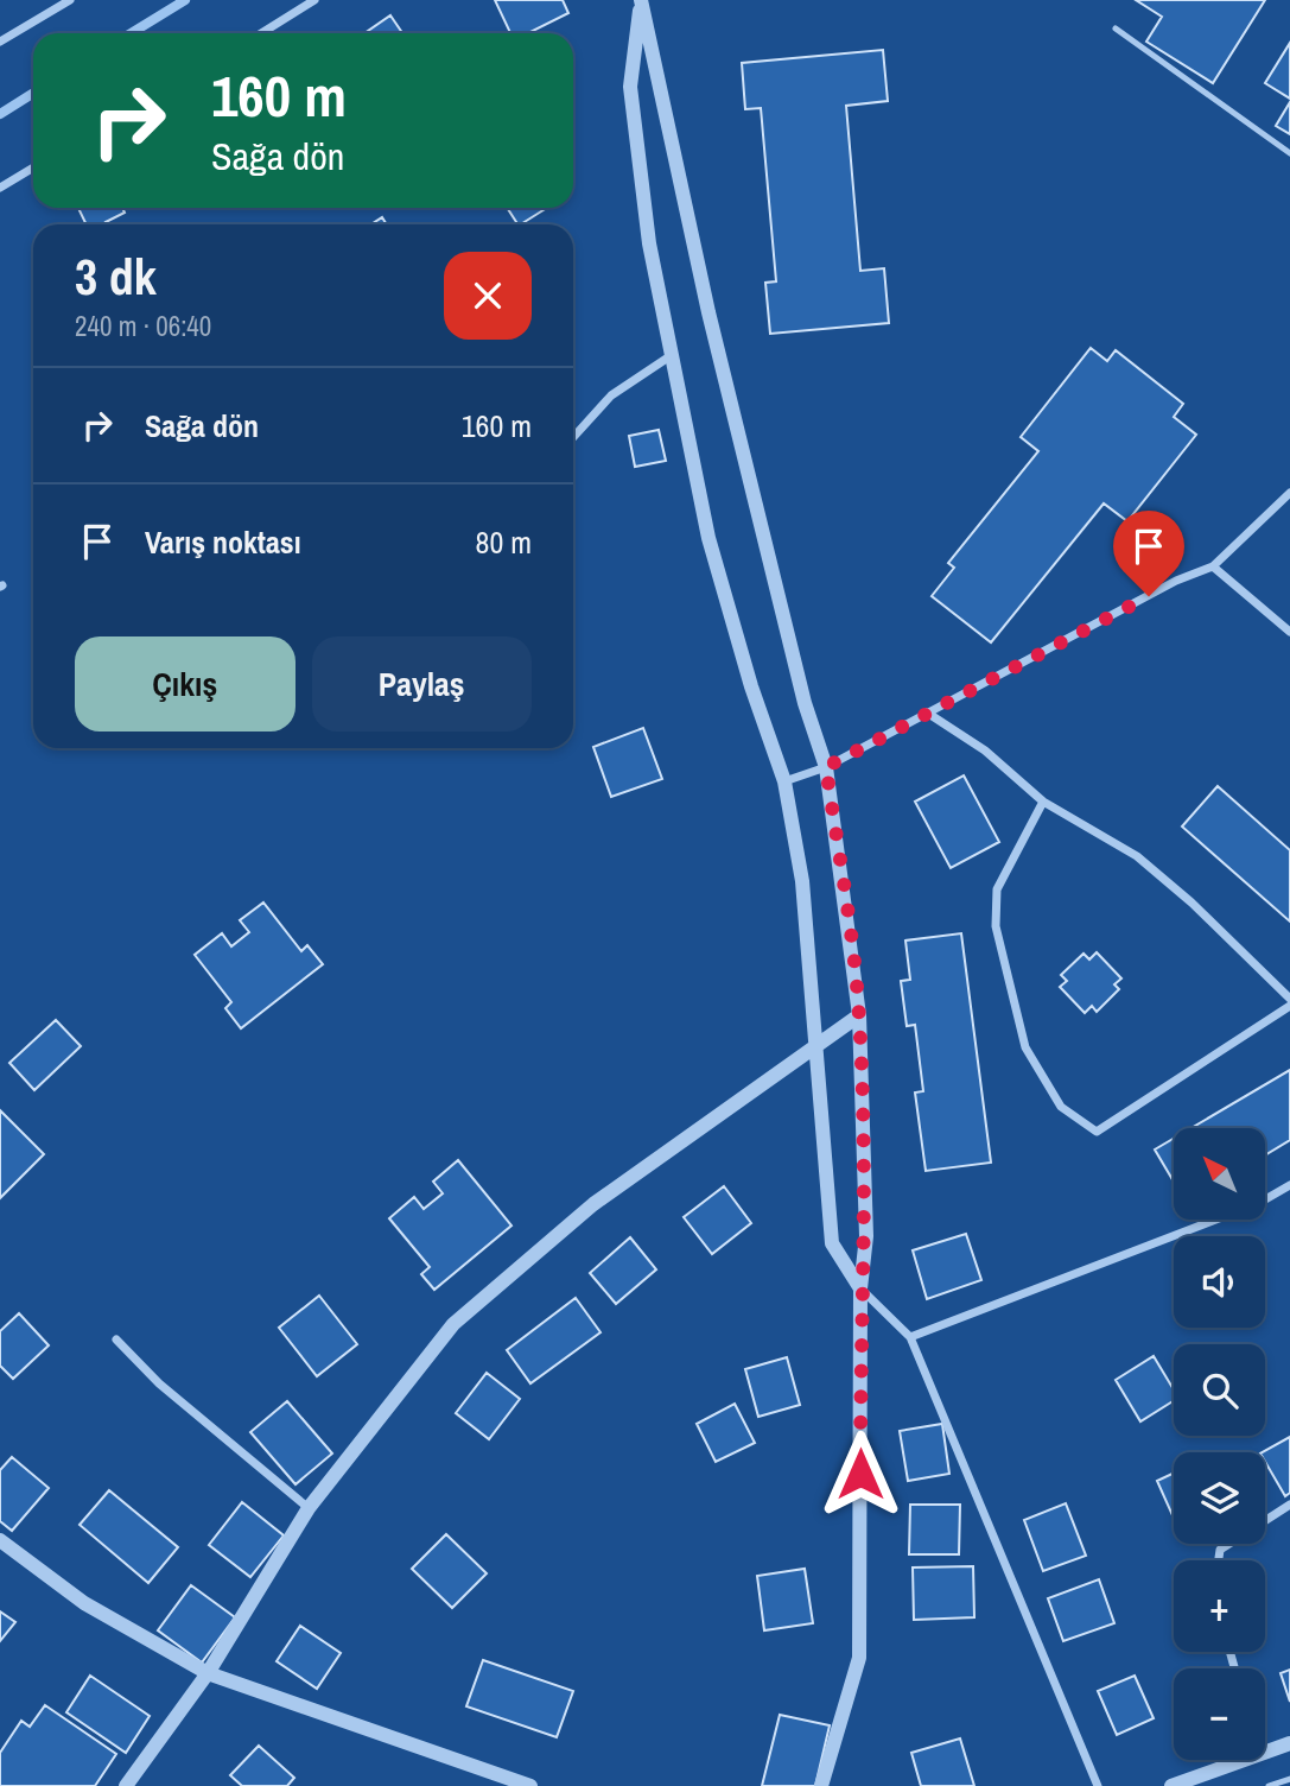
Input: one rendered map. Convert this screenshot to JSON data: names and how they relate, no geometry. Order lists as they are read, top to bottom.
{
  "north": "top left",
  "page": {
    "turn": ["160 m", "Sağa dön"],
    "heading": ["3 dk", "240 m · 06:40"],
    "list": [
      {
        "name": "Sağa dön",
        "value": "160 m"
      },
      {
        "name": "Varış noktası",
        "value": "80 m"
      }
    ],
    "buttons": ["Çıkış", "Paylaş"],
    "map_buttons": ["+", "−"]
  }
}
